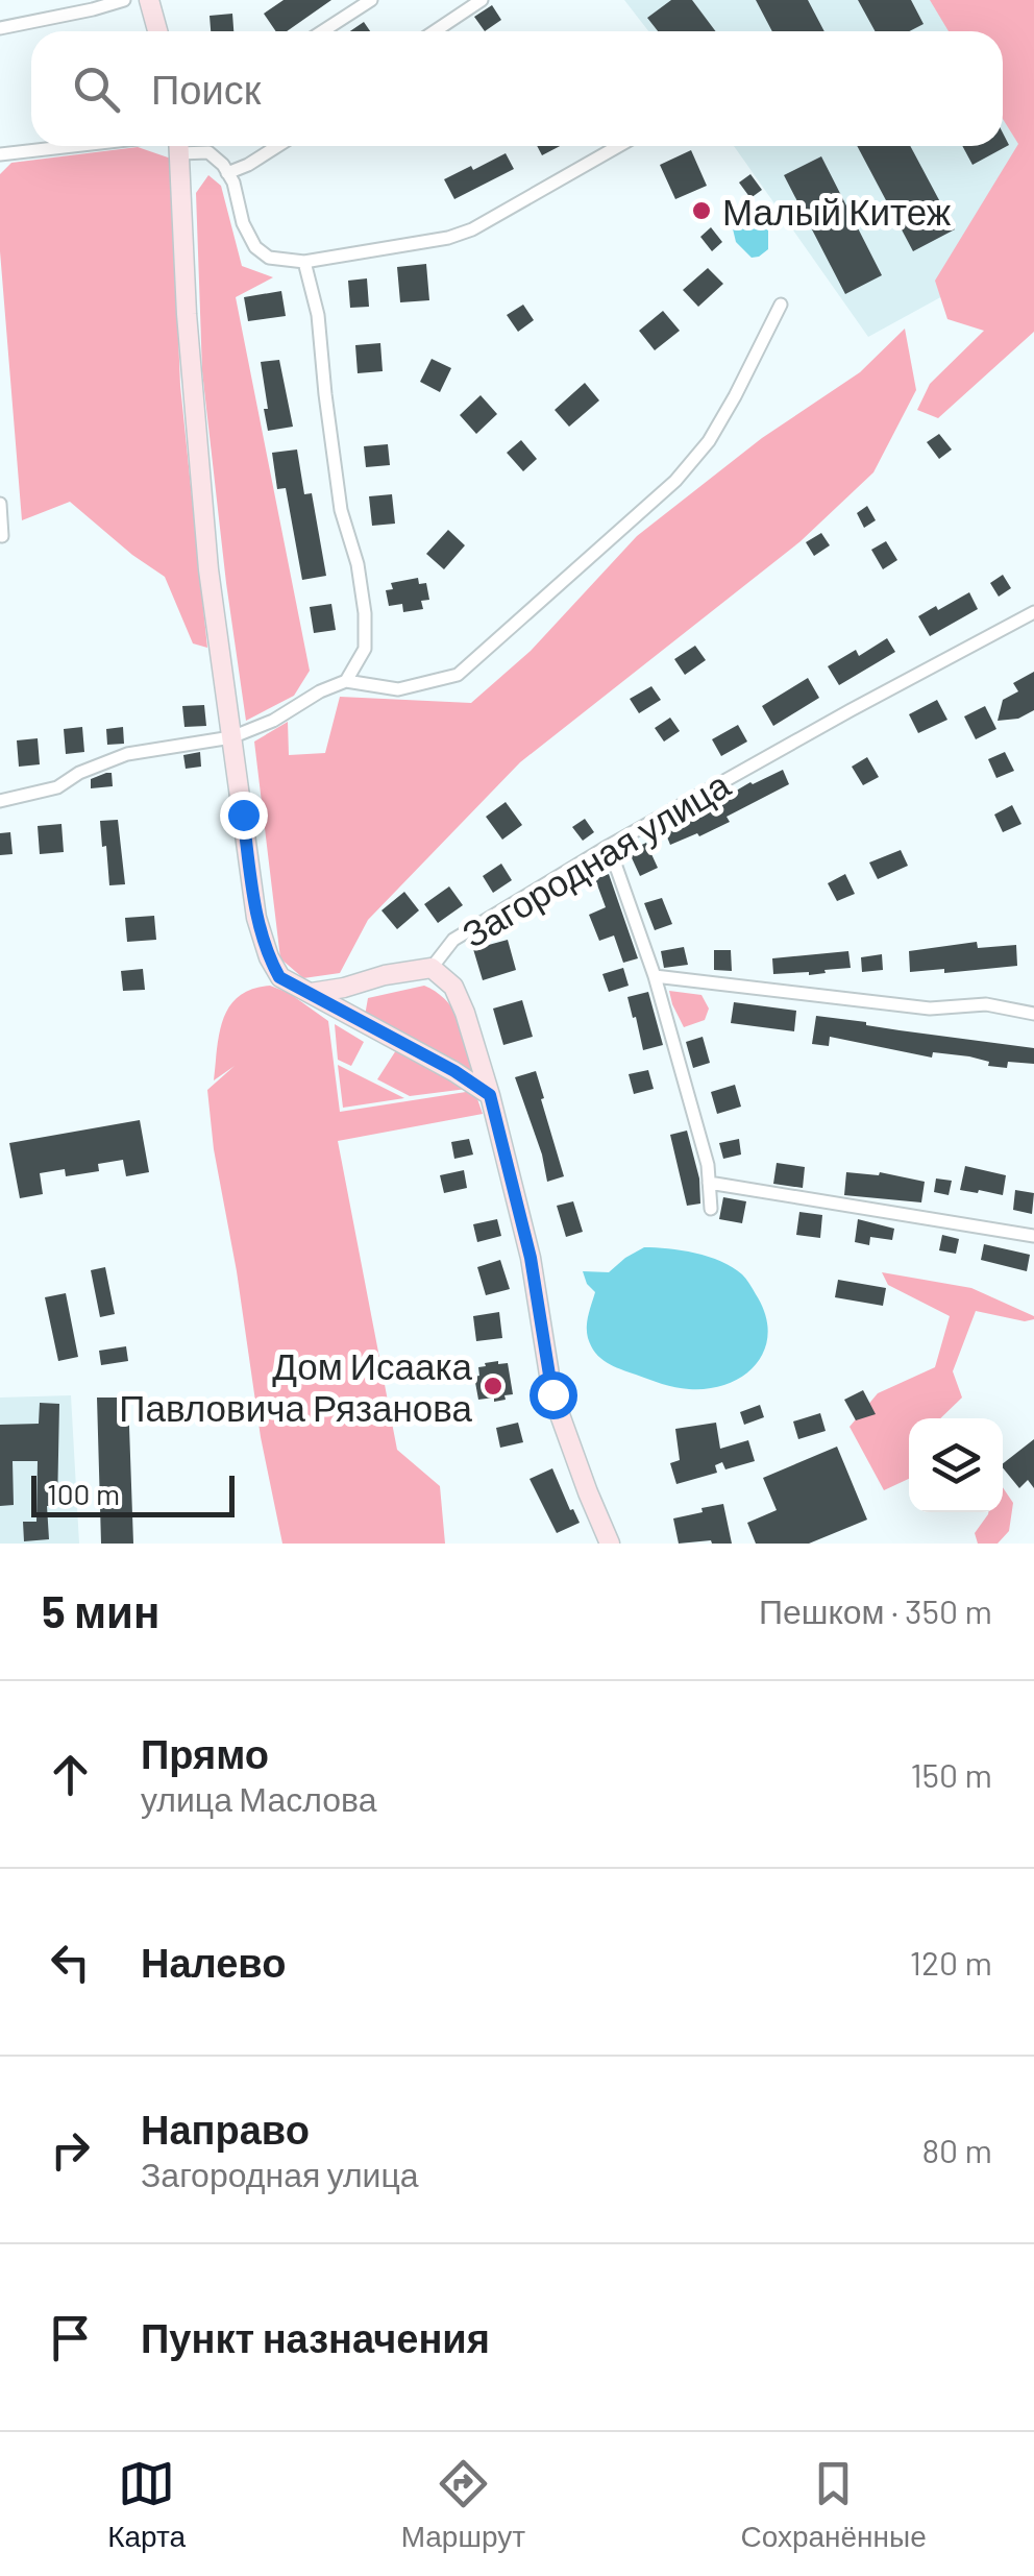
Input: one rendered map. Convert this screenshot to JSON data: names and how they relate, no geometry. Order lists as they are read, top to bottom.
{
  "streets": {
    "street": ["Загородная улица"]
  },
  "places": ["Малый Китеж", "Дом Исаака Павловича Рязанова"],
  "scale_bar": "100 m",
  "page": {
    "search": "Поиск",
    "scale": "100 m",
    "heading": ["5 мин", "Пешком · 350 m"],
    "list": [
      ["Прямо", "улица Маслова", "150 m"],
      ["Налево", "120 m"],
      ["Направо", "Загородная улица", "80 m"],
      "Пункт назначения"
    ],
    "nav": ["Карта", "Маршрут", "Сохранённые"]
  }
}
